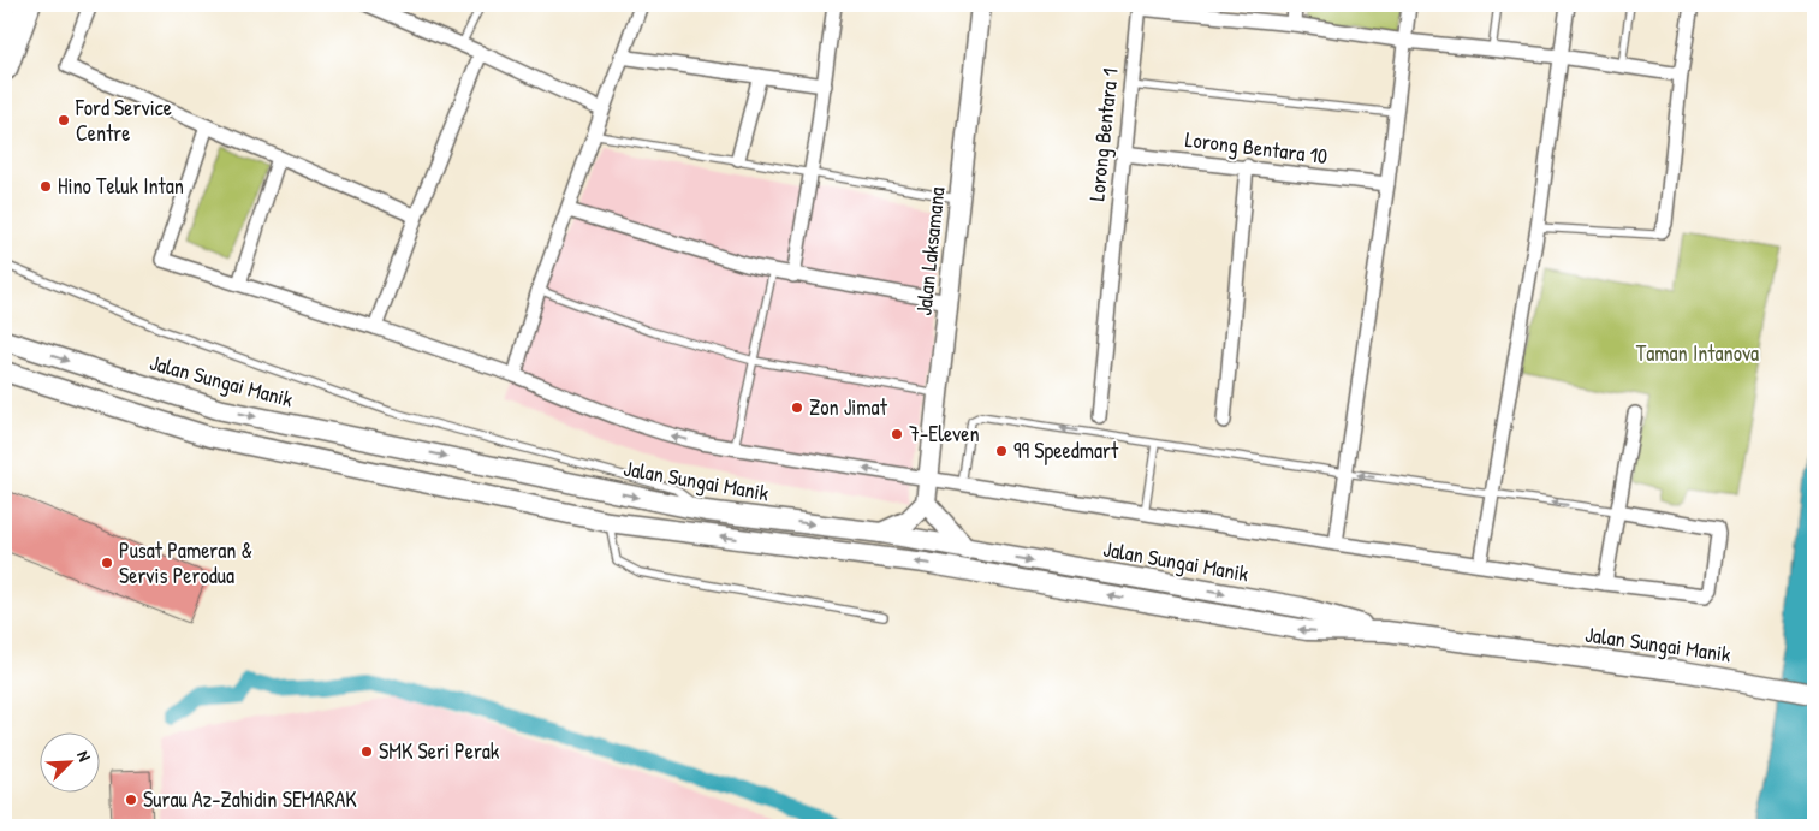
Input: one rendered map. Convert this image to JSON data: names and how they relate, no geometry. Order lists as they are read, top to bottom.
{
  "streets": {
    "main road": ["Jalan Laksamana", "Jalan Sungai Manik"],
    "street": ["Lorong Bentara 1", "Lorong Bentara 10"]
  },
  "crossings": [
    ["Lorong Bentara 1", "Lorong Bentara 10"]
  ],
  "parks": ["Taman Intanova"],
  "places": [
    "Ford Service Centre",
    "Hino Teluk Intan",
    "Zon Jimat",
    "7-Eleven",
    "99 Speedmart",
    "Pusat Pameran & Servis Perodua",
    "SMK Seri Perak",
    "Surau Az-Zahidin SEMARAK"
  ],
  "north": "top right"
}
